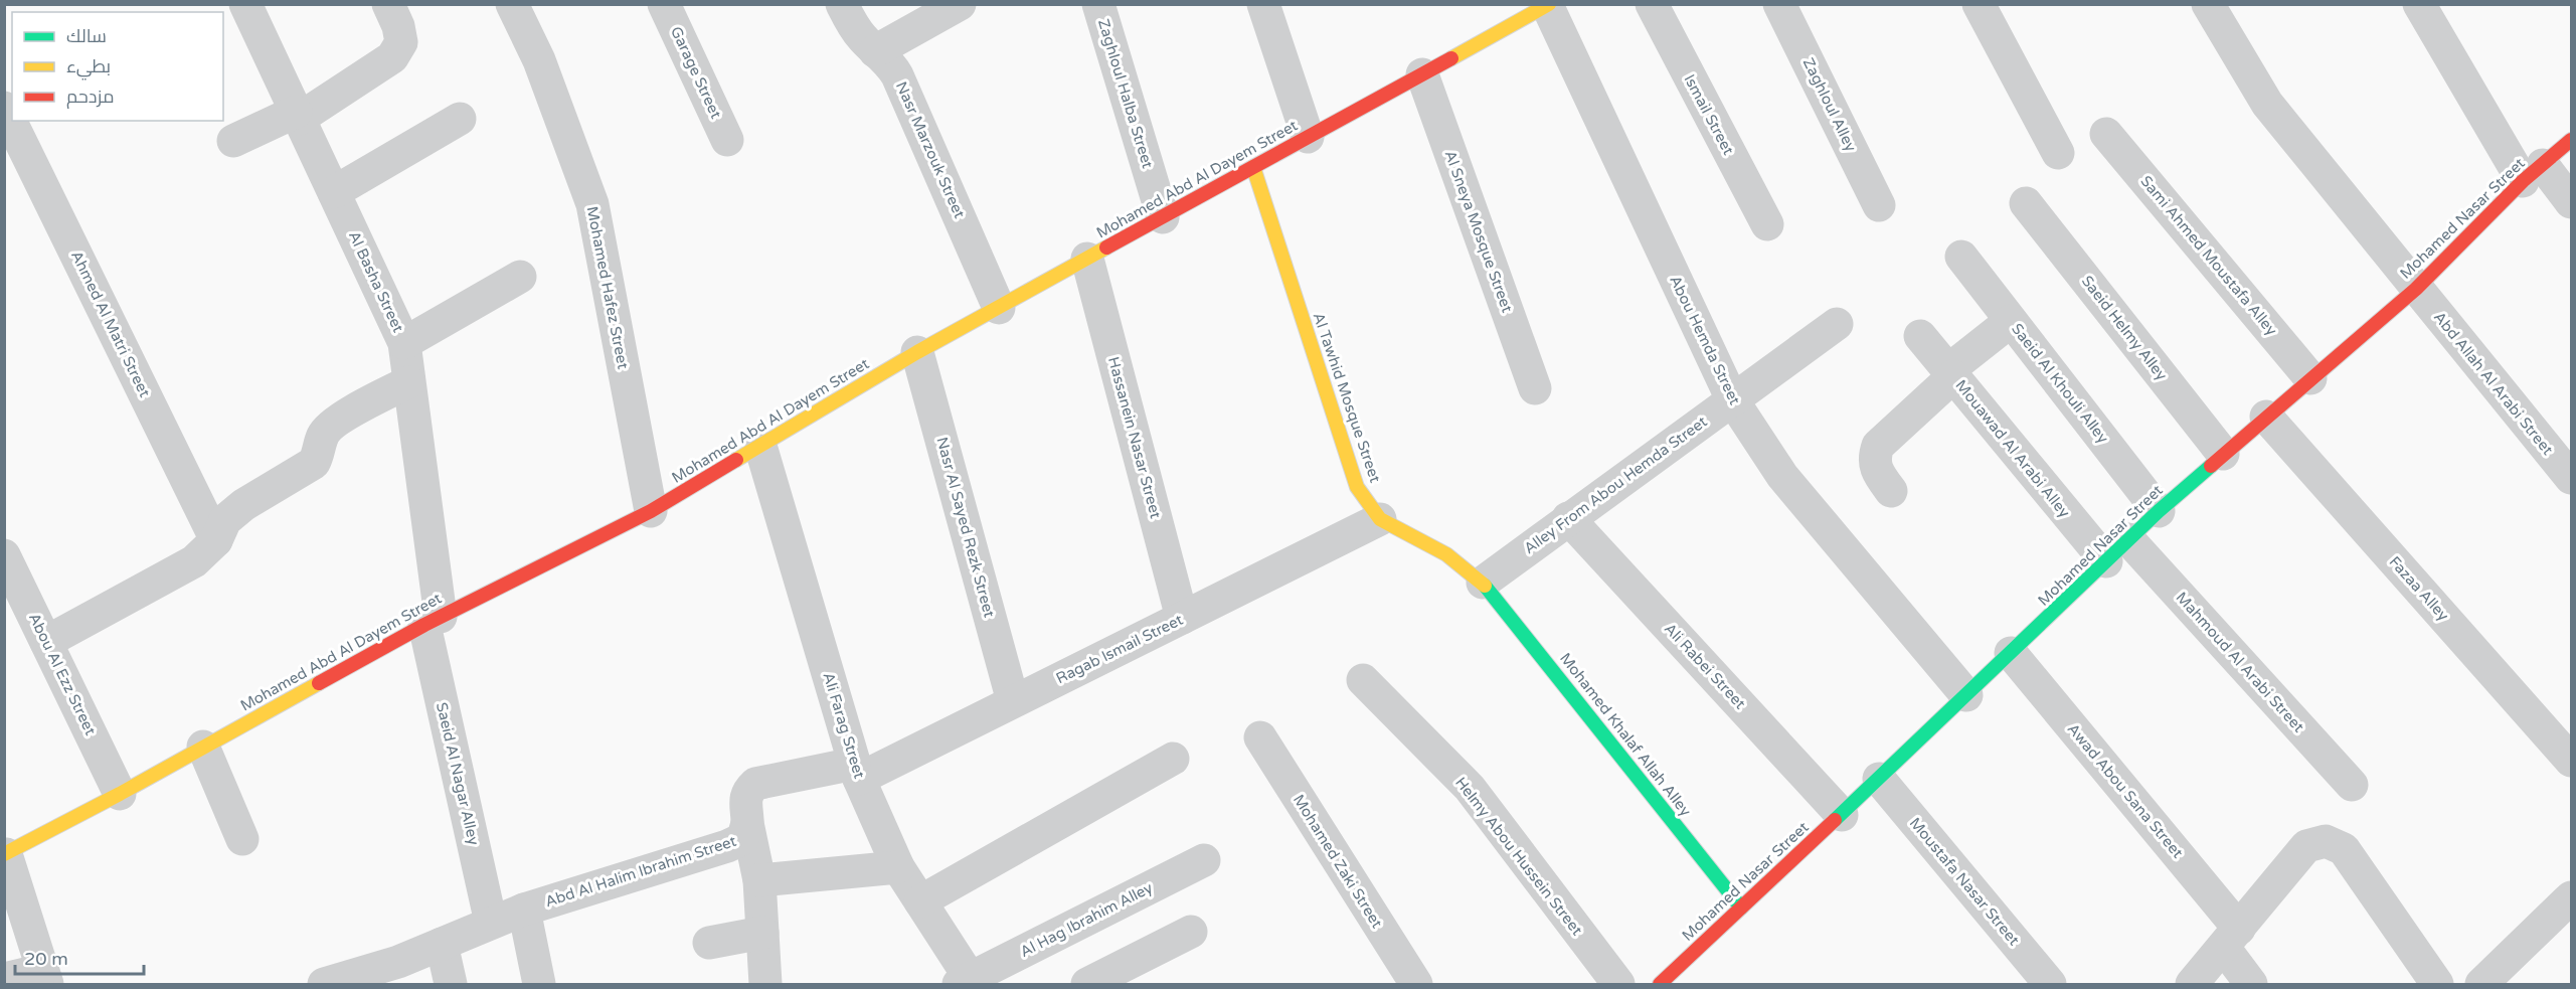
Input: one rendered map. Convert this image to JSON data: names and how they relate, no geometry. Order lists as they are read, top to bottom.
{
  "streets": {
    "street": [
      "Garage Street",
      "Zaghloul Halba Street",
      "Zaghloul Alley",
      "Ismail Street",
      "Nasr Marzouk Street",
      "Mohamed Abd Al Dayem Street",
      "Mohamed Nasar Street",
      "Al Sneya Mosque Street",
      "Sami Ahmed Moustafa Alley",
      "Al Basha Street",
      "Mohamed Hafez Street",
      "Ahmed Al Matri Street",
      "Saeid Helmy Alley",
      "Abou Hemda Street",
      "Saeid Al Khouli Alley",
      "Abd Allah Al Arabi Street",
      "Al Tawhid Mosque Street",
      "Hassanein Nasar Street",
      "Mouawad Al Arabi Alley",
      "Alley From Abou Hemda Street",
      "Nasr Al Sayed Rezk Street",
      "Fazaa Alley",
      "Ragab Ismail Street",
      "Mahmoud Al Arabi Street",
      "Ali Rabei Street",
      "Abou Al Ezz Street",
      "Ali Farag Street",
      "Mohamed Khalaf Allah Alley",
      "Saeid Al Nagar Alley",
      "Awad Abou Sana Street",
      "Helmy Abou Hussein Street",
      "Mohamed Zaki Street",
      "Abd Al Halim Ibrahim Street",
      "Moustafa Nasar Street",
      "Al Hag Ibrahim Alley"
    ]
  },
  "crossings": [
    ["Zaghloul Halba Street", "Mohamed Abd Al Dayem Street"],
    ["Nasr Marzouk Street", "Mohamed Abd Al Dayem Street"],
    ["Mohamed Abd Al Dayem Street", "Al Sneya Mosque Street"],
    ["Mohamed Abd Al Dayem Street", "Al Basha Street"],
    ["Mohamed Abd Al Dayem Street", "Mohamed Hafez Street"],
    ["Mohamed Abd Al Dayem Street", "Abou Hemda Street"],
    ["Mohamed Abd Al Dayem Street", "Al Tawhid Mosque Street"],
    ["Mohamed Abd Al Dayem Street", "Hassanein Nasar Street"],
    ["Mohamed Abd Al Dayem Street", "Nasr Al Sayed Rezk Street"],
    ["Mohamed Abd Al Dayem Street", "Abou Al Ezz Street"],
    ["Mohamed Abd Al Dayem Street", "Ali Farag Street"],
    ["Mohamed Abd Al Dayem Street", "Saeid Al Nagar Alley"],
    ["Mohamed Nasar Street", "Sami Ahmed Moustafa Alley"],
    ["Mohamed Nasar Street", "Saeid Helmy Alley"],
    ["Mohamed Nasar Street", "Abou Hemda Street"],
    ["Mohamed Nasar Street", "Saeid Al Khouli Alley"],
    ["Mohamed Nasar Street", "Abd Allah Al Arabi Street"],
    ["Mohamed Nasar Street", "Mouawad Al Arabi Alley"],
    ["Mohamed Nasar Street", "Fazaa Alley"],
    ["Mohamed Nasar Street", "Mahmoud Al Arabi Street"],
    ["Mohamed Nasar Street", "Ali Rabei Street"],
    ["Mohamed Nasar Street", "Mohamed Khalaf Allah Alley"],
    ["Mohamed Nasar Street", "Awad Abou Sana Street"],
    ["Mohamed Nasar Street", "Moustafa Nasar Street"],
    ["Al Basha Street", "Saeid Al Nagar Alley"],
    ["Abou Hemda Street", "Alley From Abou Hemda Street"],
    ["Al Tawhid Mosque Street", "Alley From Abou Hemda Street"],
    ["Al Tawhid Mosque Street", "Ragab Ismail Street"],
    ["Al Tawhid Mosque Street", "Mohamed Khalaf Allah Alley"],
    ["Hassanein Nasar Street", "Ragab Ismail Street"],
    ["Mouawad Al Arabi Alley", "Mahmoud Al Arabi Street"],
    ["Alley From Abou Hemda Street", "Ali Rabei Street"],
    ["Alley From Abou Hemda Street", "Mohamed Khalaf Allah Alley"],
    ["Nasr Al Sayed Rezk Street", "Ragab Ismail Street"],
    ["Ragab Ismail Street", "Ali Farag Street"],
    ["Ragab Ismail Street", "Abd Al Halim Ibrahim Street"],
    ["Ali Farag Street", "Abd Al Halim Ibrahim Street"],
    ["Ali Farag Street", "Al Hag Ibrahim Alley"],
    ["Saeid Al Nagar Alley", "Abd Al Halim Ibrahim Street"]
  ],
  "legend": ["سالك", "بطيء", "مزدحم"],
  "scale_bar": "20 m"
}
